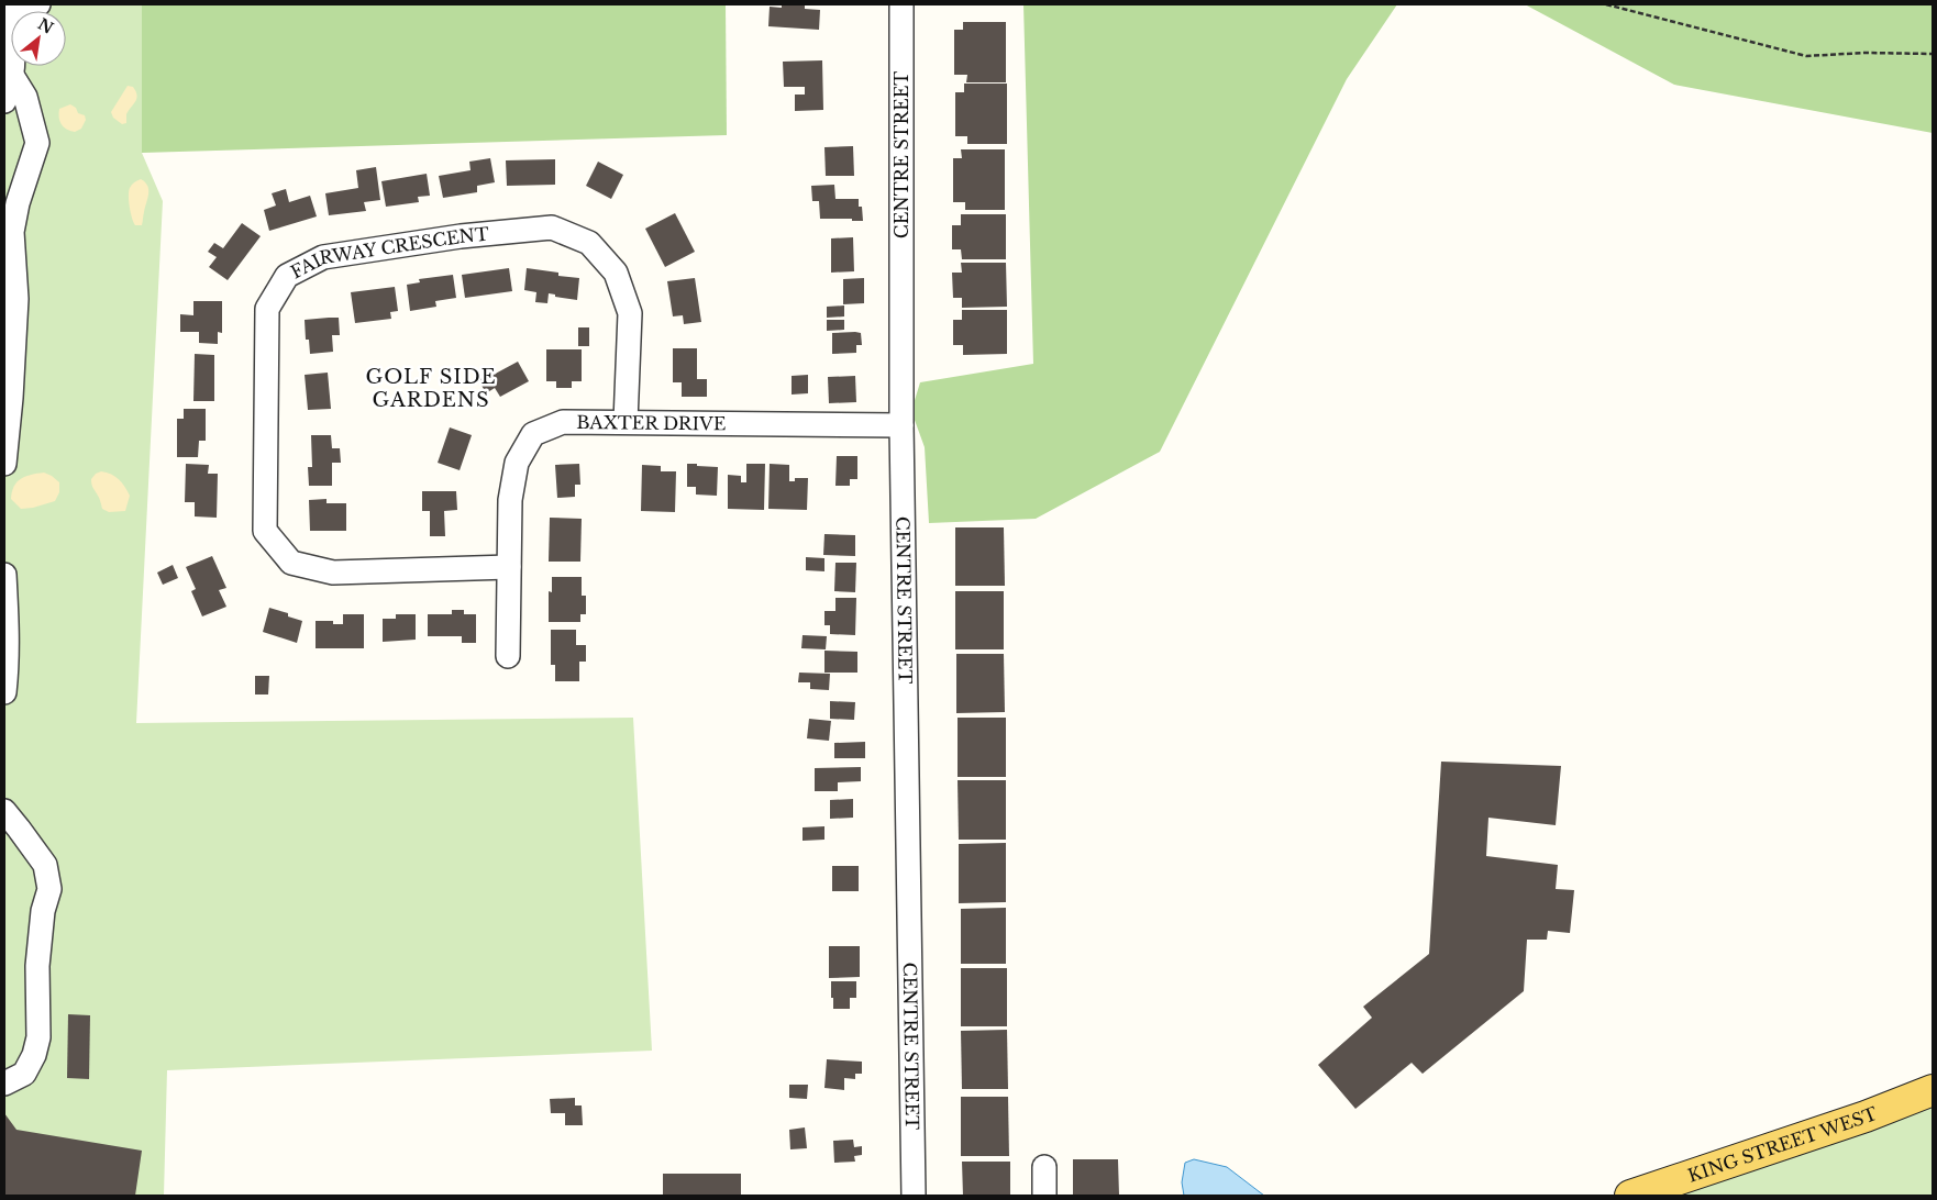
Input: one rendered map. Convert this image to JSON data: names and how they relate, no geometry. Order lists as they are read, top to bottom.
{
  "streets": {
    "main road": ["KING STREET WEST"],
    "street": ["CENTRE STREET", "FAIRWAY CRESCENT", "BAXTER DRIVE"]
  },
  "crossings": [
    ["CENTRE STREET", "BAXTER DRIVE"],
    ["FAIRWAY CRESCENT", "BAXTER DRIVE"]
  ],
  "districts": ["GOLF SIDE GARDENS"],
  "north": "top right"
}
